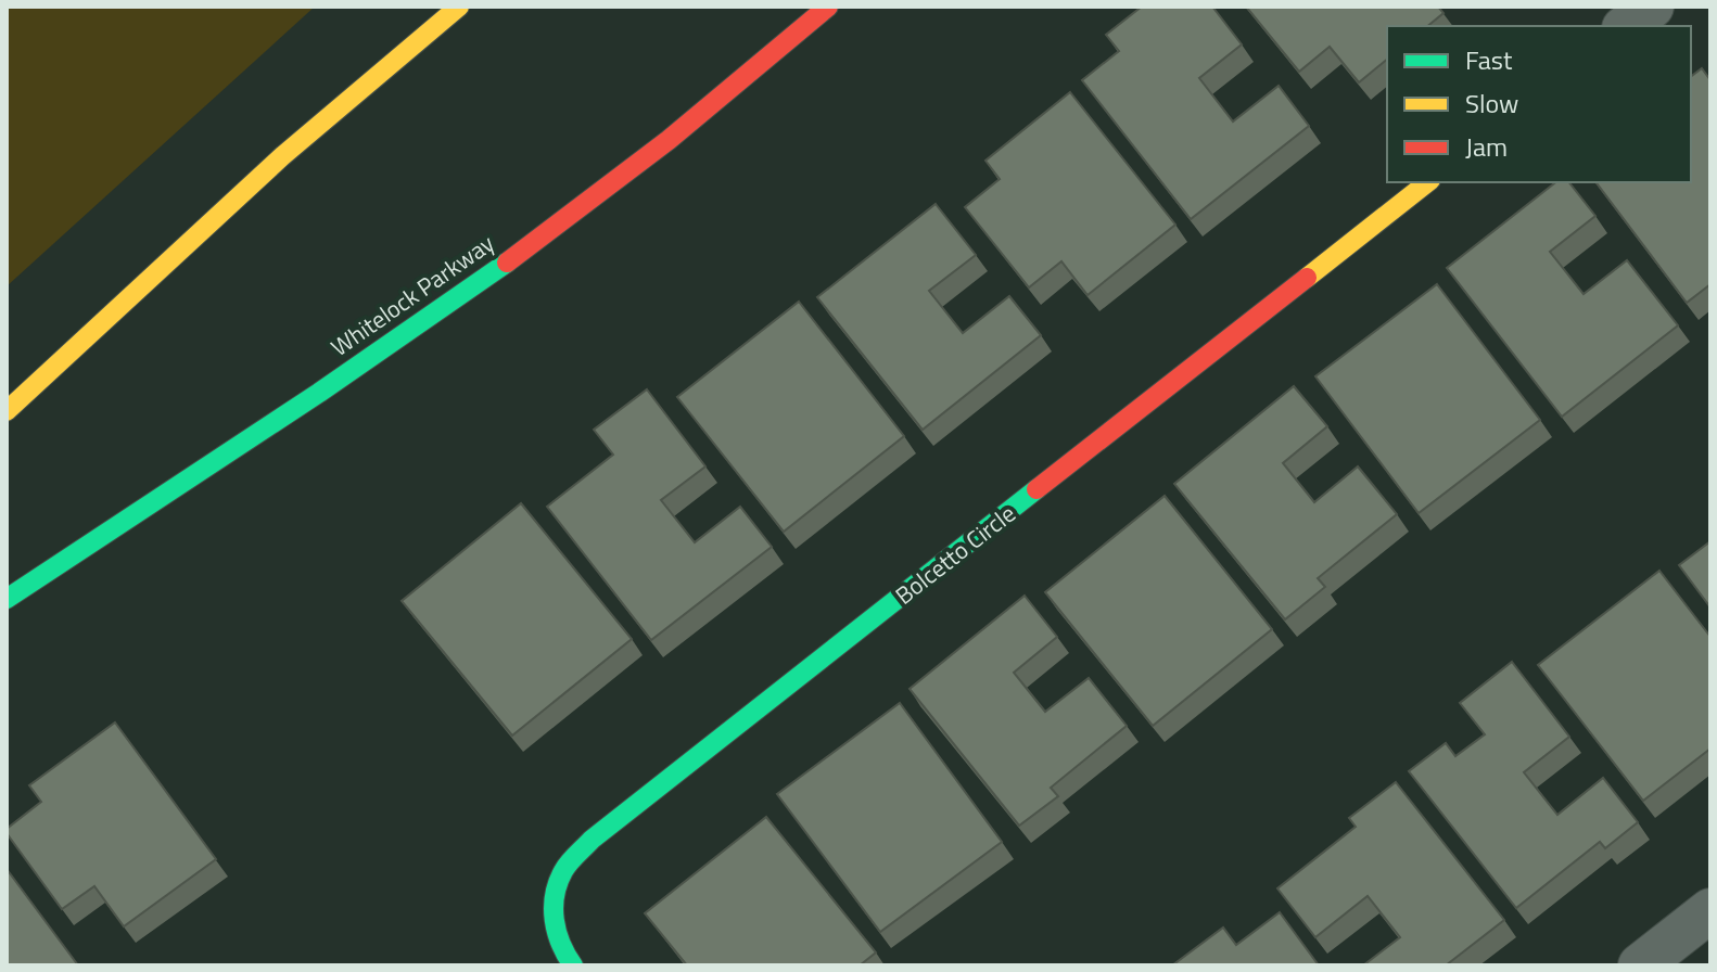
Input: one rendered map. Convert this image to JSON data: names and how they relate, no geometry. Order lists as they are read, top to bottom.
{
  "streets": {
    "main road": ["Whitelock Parkway", "Bolcetto Circle"]
  },
  "legend": ["Fast", "Slow", "Jam"]
}
